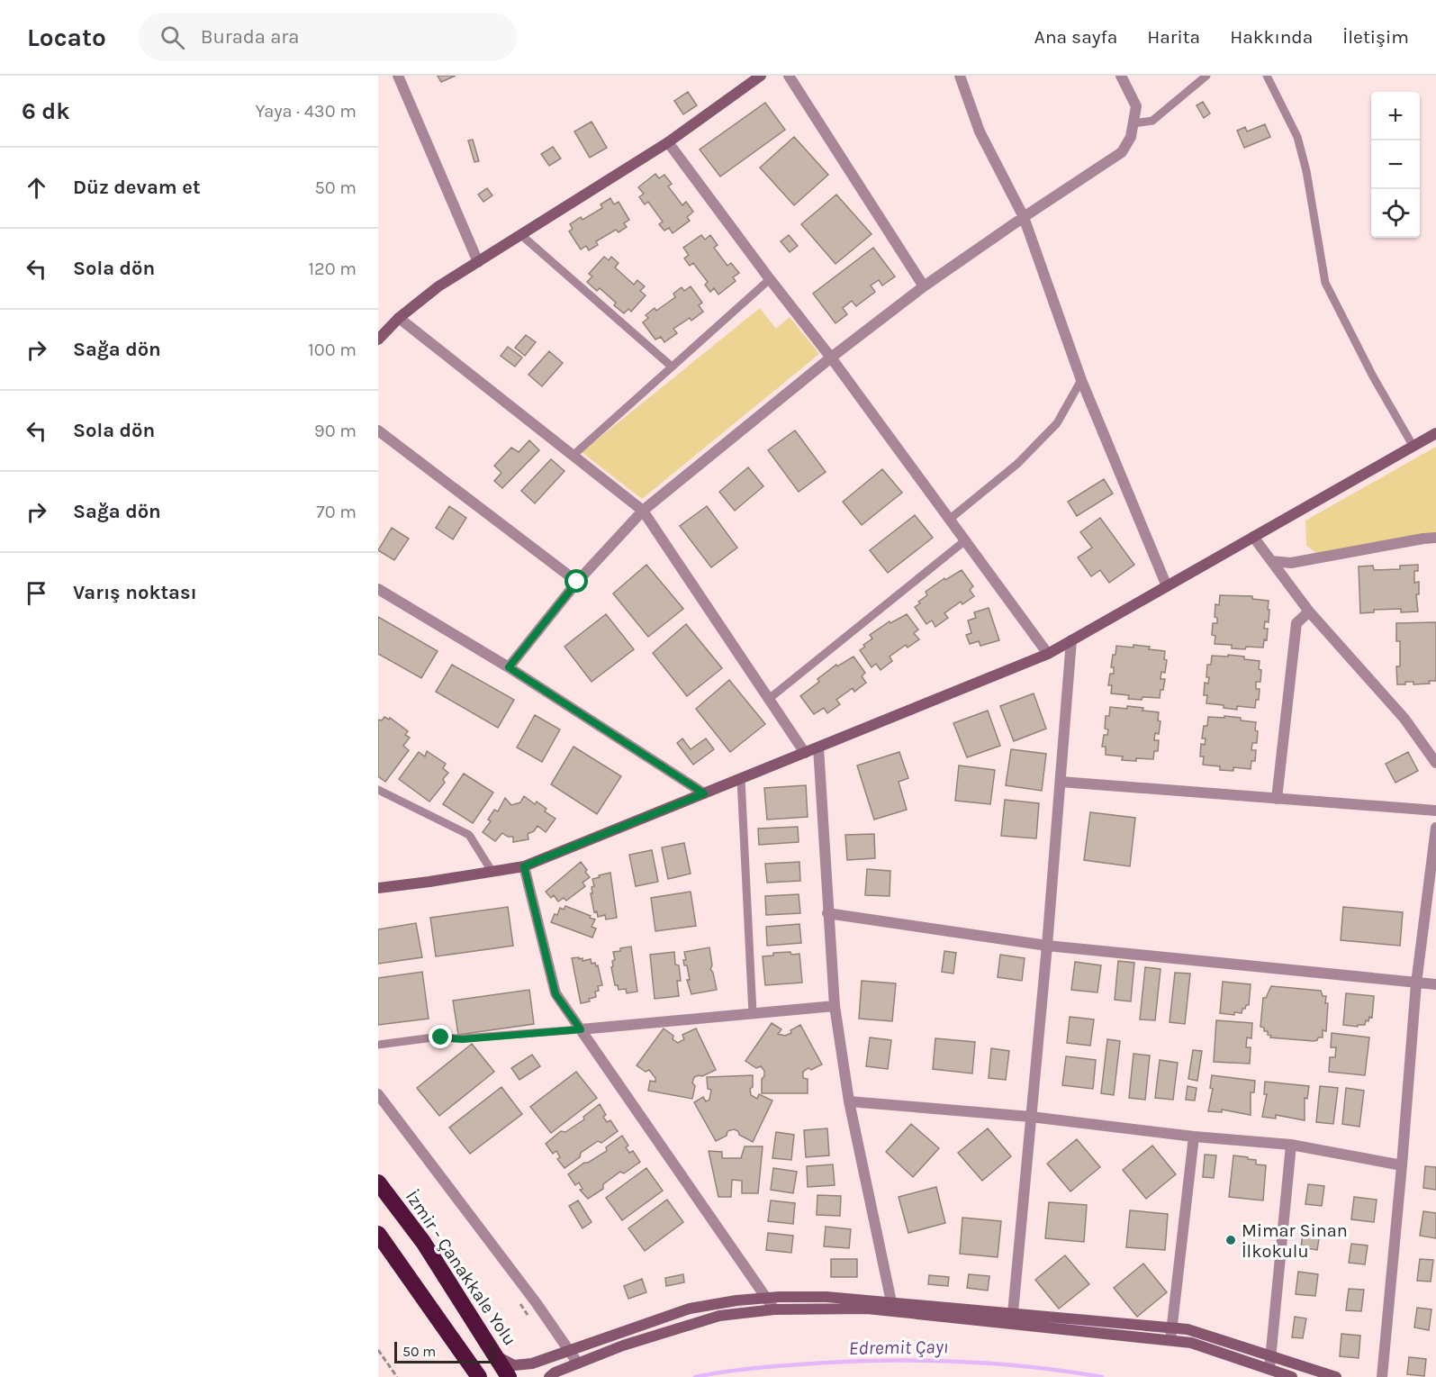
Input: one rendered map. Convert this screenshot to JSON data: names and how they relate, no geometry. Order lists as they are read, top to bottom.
{
  "streets": {
    "highway": ["İzmir - Çanakkale Yolu"]
  },
  "water": ["Edremit Çayı"],
  "places": ["Mimar Sinan İlkokulu"],
  "scale_bar": "50 m",
  "page": {
    "header": "Locato",
    "search": "Burada ara",
    "nav": [
      "Ana sayfa",
      "Harita",
      "Hakkında",
      "İletişim"
    ],
    "heading": ["6 dk", "Yaya · 430 m"],
    "map_buttons": ["+", "−"],
    "list": [
      ["Düz devam et", "50 m"],
      ["Sola dön", "120 m"],
      ["Sağa dön", "100 m"],
      ["Sola dön", "90 m"],
      ["Sağa dön", "70 m"],
      "Varış noktası"
    ],
    "scale": "50 m"
  }
}
